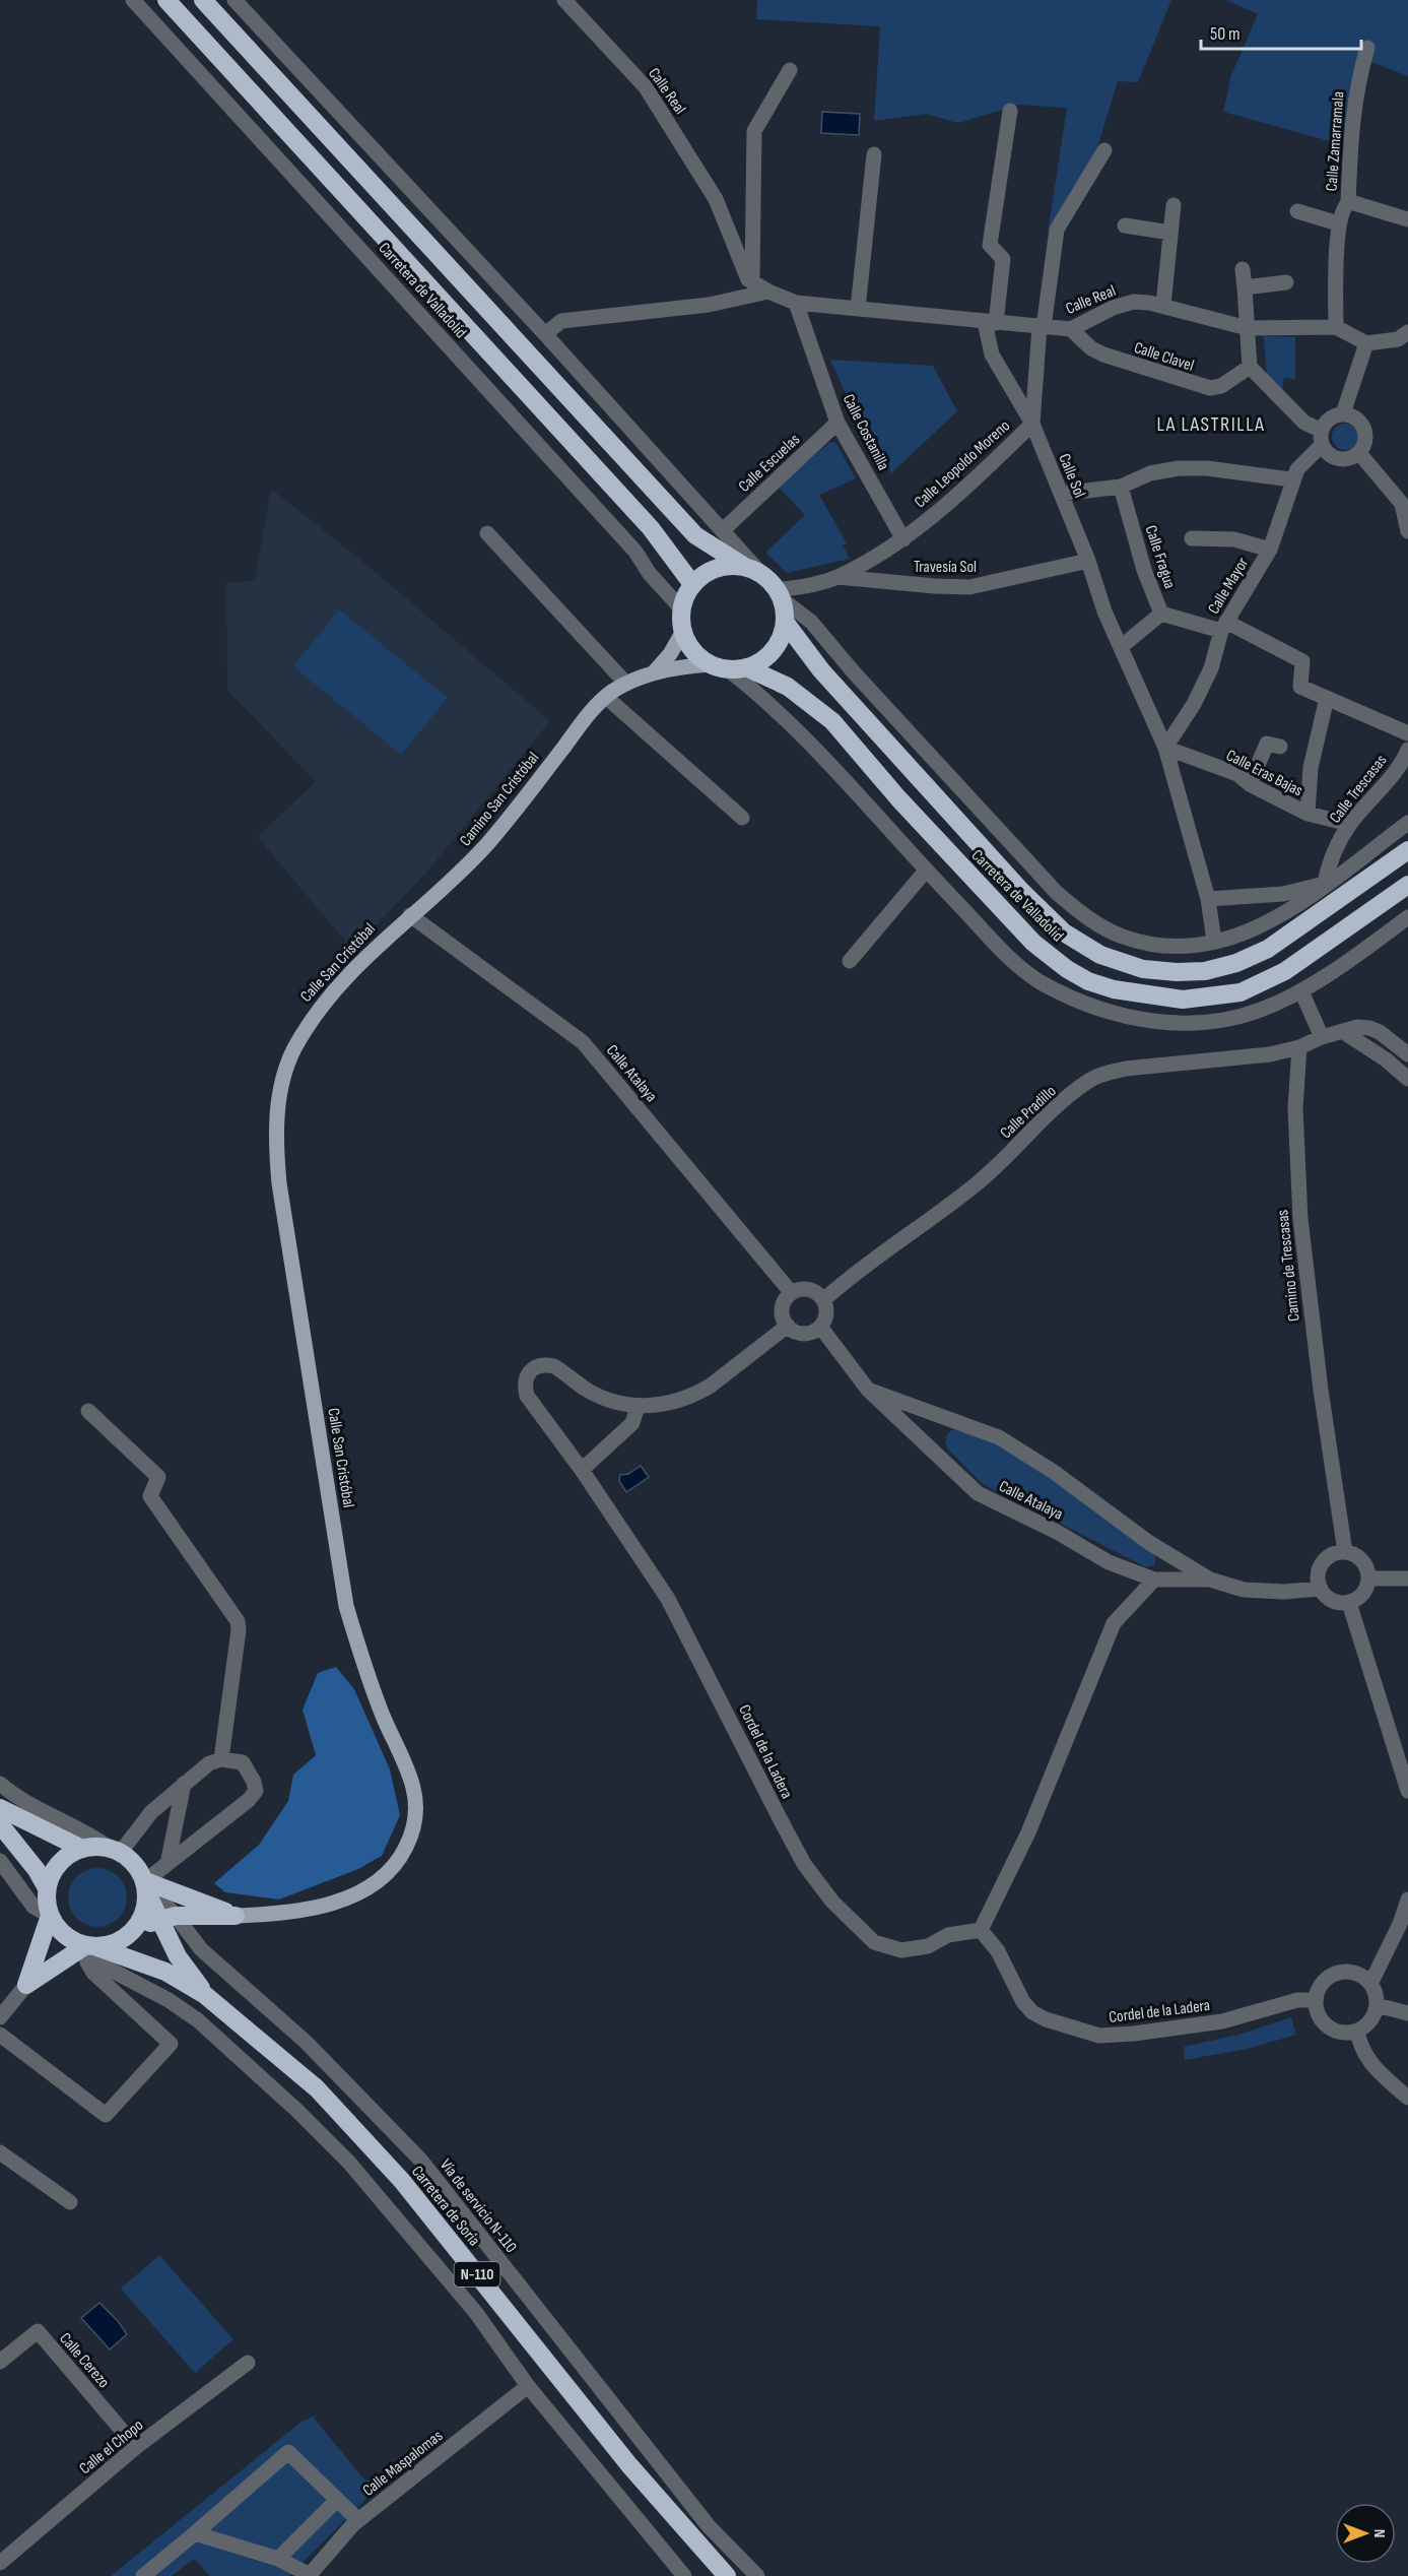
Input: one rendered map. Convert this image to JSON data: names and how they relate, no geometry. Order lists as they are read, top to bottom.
{
  "streets": {
    "highway": [
      "Carretera de Valladolid",
      "Calle San Cristóbal",
      "Carretera de Soria",
      "N-110"
    ],
    "main road": ["Camino San Cristóbal"],
    "street": [
      "Calle Real",
      "Calle Zamarramala",
      "Calle Clavel",
      "Calle Costanilla",
      "Calle Escuelas",
      "Calle Leopoldo Moreno",
      "Calle Sol",
      "Calle Fragua",
      "Travesía Sol",
      "Calle Mayor",
      "Calle Eras Bajas",
      "Calle Trescasas",
      "Calle Atalaya",
      "Calle Pradillo",
      "Camino de Trescasas",
      "Cordel de la Ladera",
      "Vía de servicio N-110",
      "Calle Cerezo",
      "Calle el Chopo",
      "Calle Maspalomas"
    ]
  },
  "crossings": [
    ["Calle Real", "Calle Zamarramala"],
    ["Calle Real", "Calle Clavel"],
    ["Calle Real", "Calle Costanilla"],
    ["Calle Real", "Calle Leopoldo Moreno"],
    ["Calle Real", "Calle Sol"],
    ["Carretera de Valladolid", "Calle Leopoldo Moreno"],
    ["Carretera de Valladolid", "Calle Sol"],
    ["Carretera de Valladolid", "Calle Trescasas"],
    ["Carretera de Valladolid", "Camino San Cristóbal"],
    ["Calle Costanilla", "Calle Escuelas"],
    ["Calle Costanilla", "Calle Leopoldo Moreno"],
    ["Calle Leopoldo Moreno", "Calle Sol"],
    ["Calle Leopoldo Moreno", "Travesía Sol"],
    ["Calle Leopoldo Moreno", "Camino San Cristóbal"],
    ["Calle Sol", "Travesía Sol"],
    ["Calle Sol", "Calle Mayor"],
    ["Calle Sol", "Calle Eras Bajas"],
    ["Calle Fragua", "Calle Mayor"],
    ["Calle Mayor", "Calle Eras Bajas"],
    ["Calle Eras Bajas", "Calle Trescasas"],
    ["Camino San Cristóbal", "Calle San Cristóbal"],
    ["Camino San Cristóbal", "Calle Atalaya"],
    ["Calle San Cristóbal", "Calle Atalaya"],
    ["Calle San Cristóbal", "Carretera de Soria"],
    ["Calle San Cristóbal", "Vía de servicio N-110"],
    ["Calle San Cristóbal", "N-110"],
    ["Calle Atalaya", "Calle Pradillo"],
    ["Calle Atalaya", "Camino de Trescasas"],
    ["Calle Atalaya", "Cordel de la Ladera"],
    ["Calle Pradillo", "Camino de Trescasas"],
    ["Calle Pradillo", "Cordel de la Ladera"],
    ["Carretera de Soria", "Vía de servicio N-110"],
    ["Carretera de Soria", "N-110"],
    ["Calle Cerezo", "Calle el Chopo"]
  ],
  "districts": ["LA LASTRILLA"],
  "scale_bar": "50 m",
  "north": "right"
}
